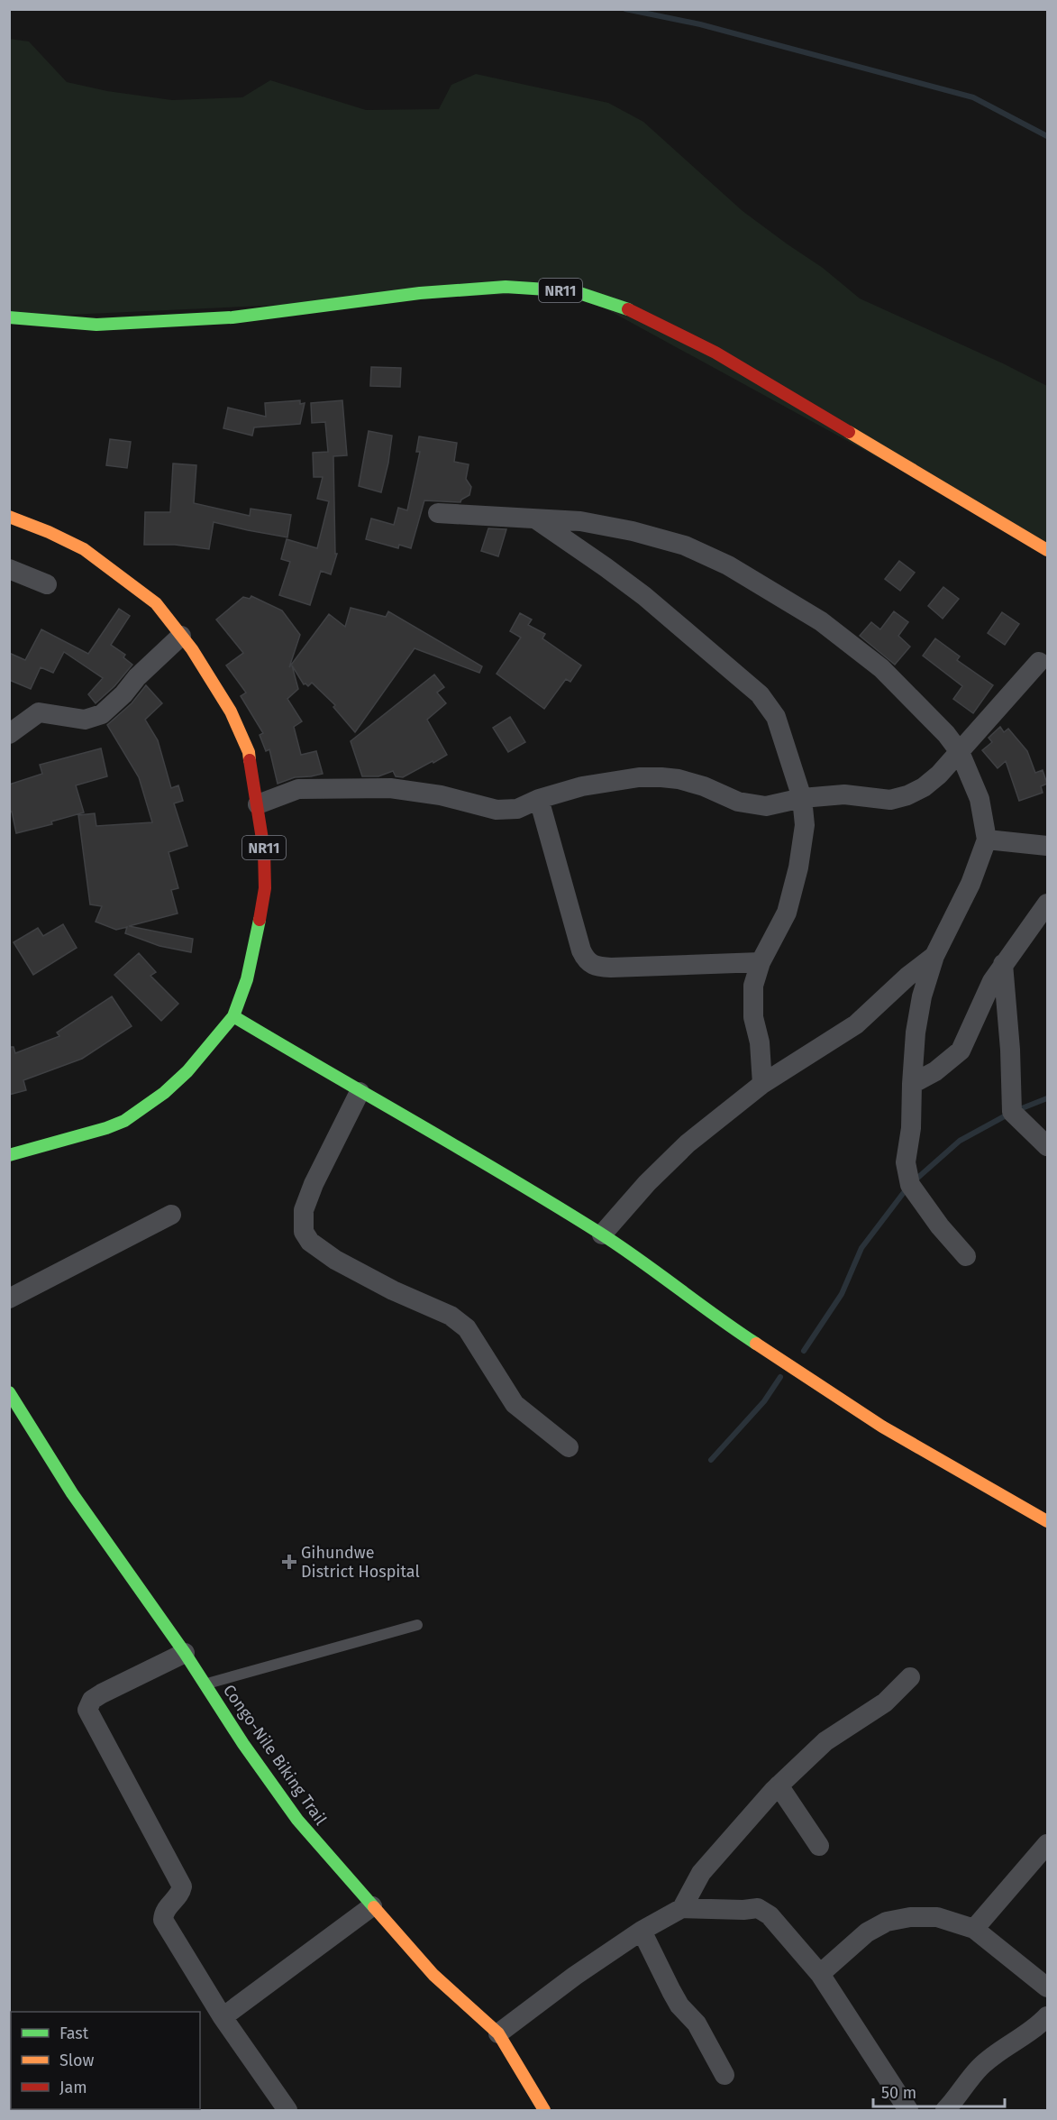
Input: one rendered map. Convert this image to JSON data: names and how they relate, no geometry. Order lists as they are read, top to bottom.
{
  "streets": {
    "main road": ["NR11", "Congo-Nile Biking Trail"]
  },
  "places": {
    "health": ["Gihundwe District Hospital"]
  },
  "legend": ["Fast", "Slow", "Jam"],
  "scale_bar": "50 m"
}
